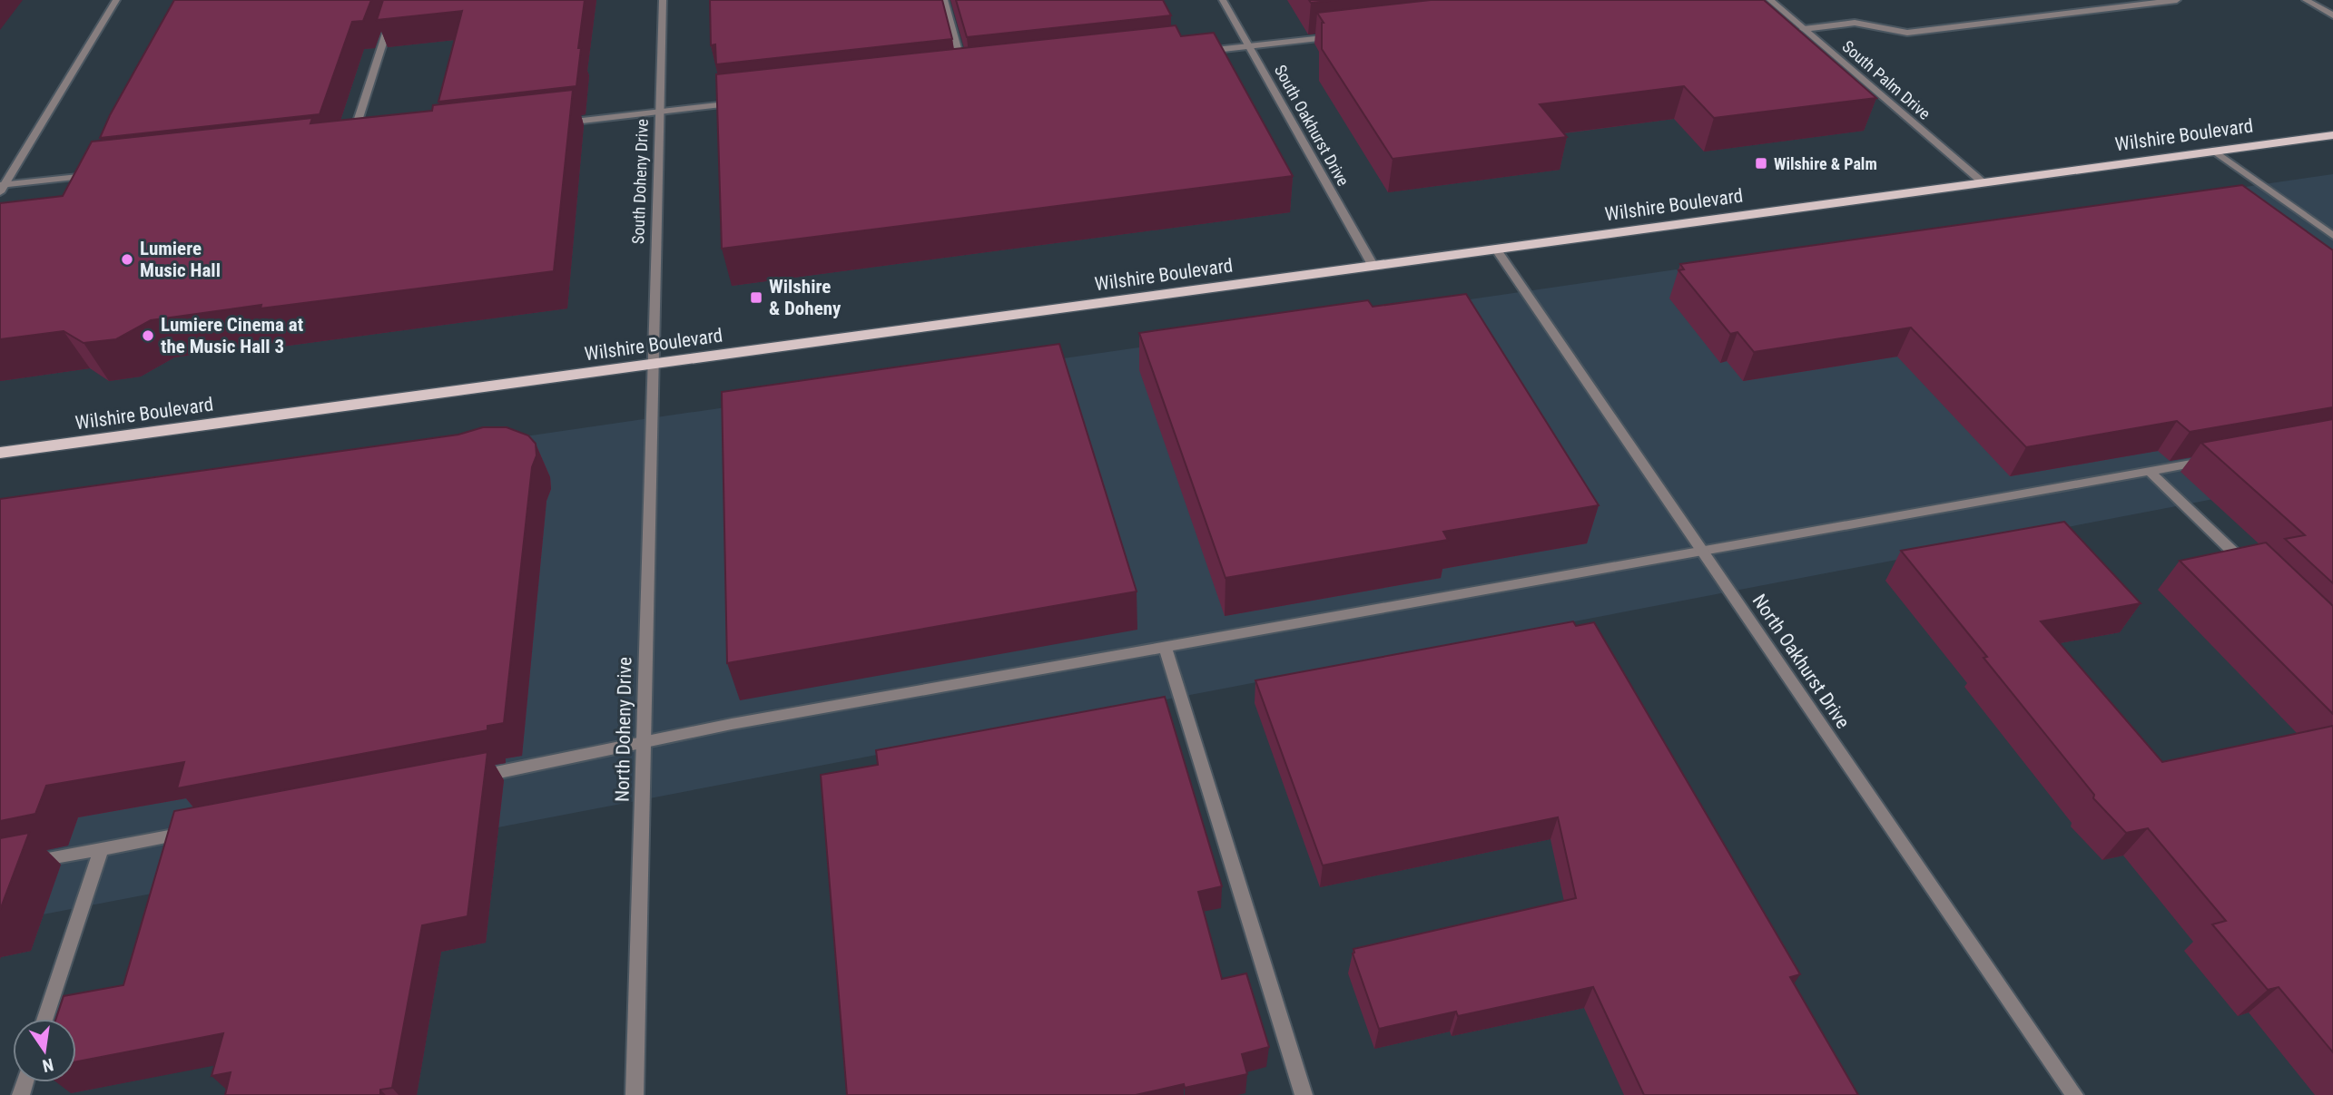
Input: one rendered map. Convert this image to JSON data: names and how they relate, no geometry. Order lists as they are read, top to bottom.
{
  "streets": {
    "main road": ["Wilshire Boulevard"],
    "street": [
      "South Palm Drive",
      "South Oakhurst Drive",
      "South Doheny Drive",
      "North Oakhurst Drive",
      "North Doheny Drive"
    ]
  },
  "crossings": [
    ["South Palm Drive", "Wilshire Boulevard"],
    ["South Oakhurst Drive", "Wilshire Boulevard"],
    ["Wilshire Boulevard", "South Doheny Drive"],
    ["Wilshire Boulevard", "North Oakhurst Drive"],
    ["Wilshire Boulevard", "North Doheny Drive"],
    ["South Doheny Drive", "North Doheny Drive"]
  ],
  "places": {
    "transit": ["Wilshire & Palm", "Wilshire & Doheny"],
    "other": ["Lumiere Music Hall", "Lumiere Cinema at the Music Hall 3"]
  },
  "north": "bottom"
}
